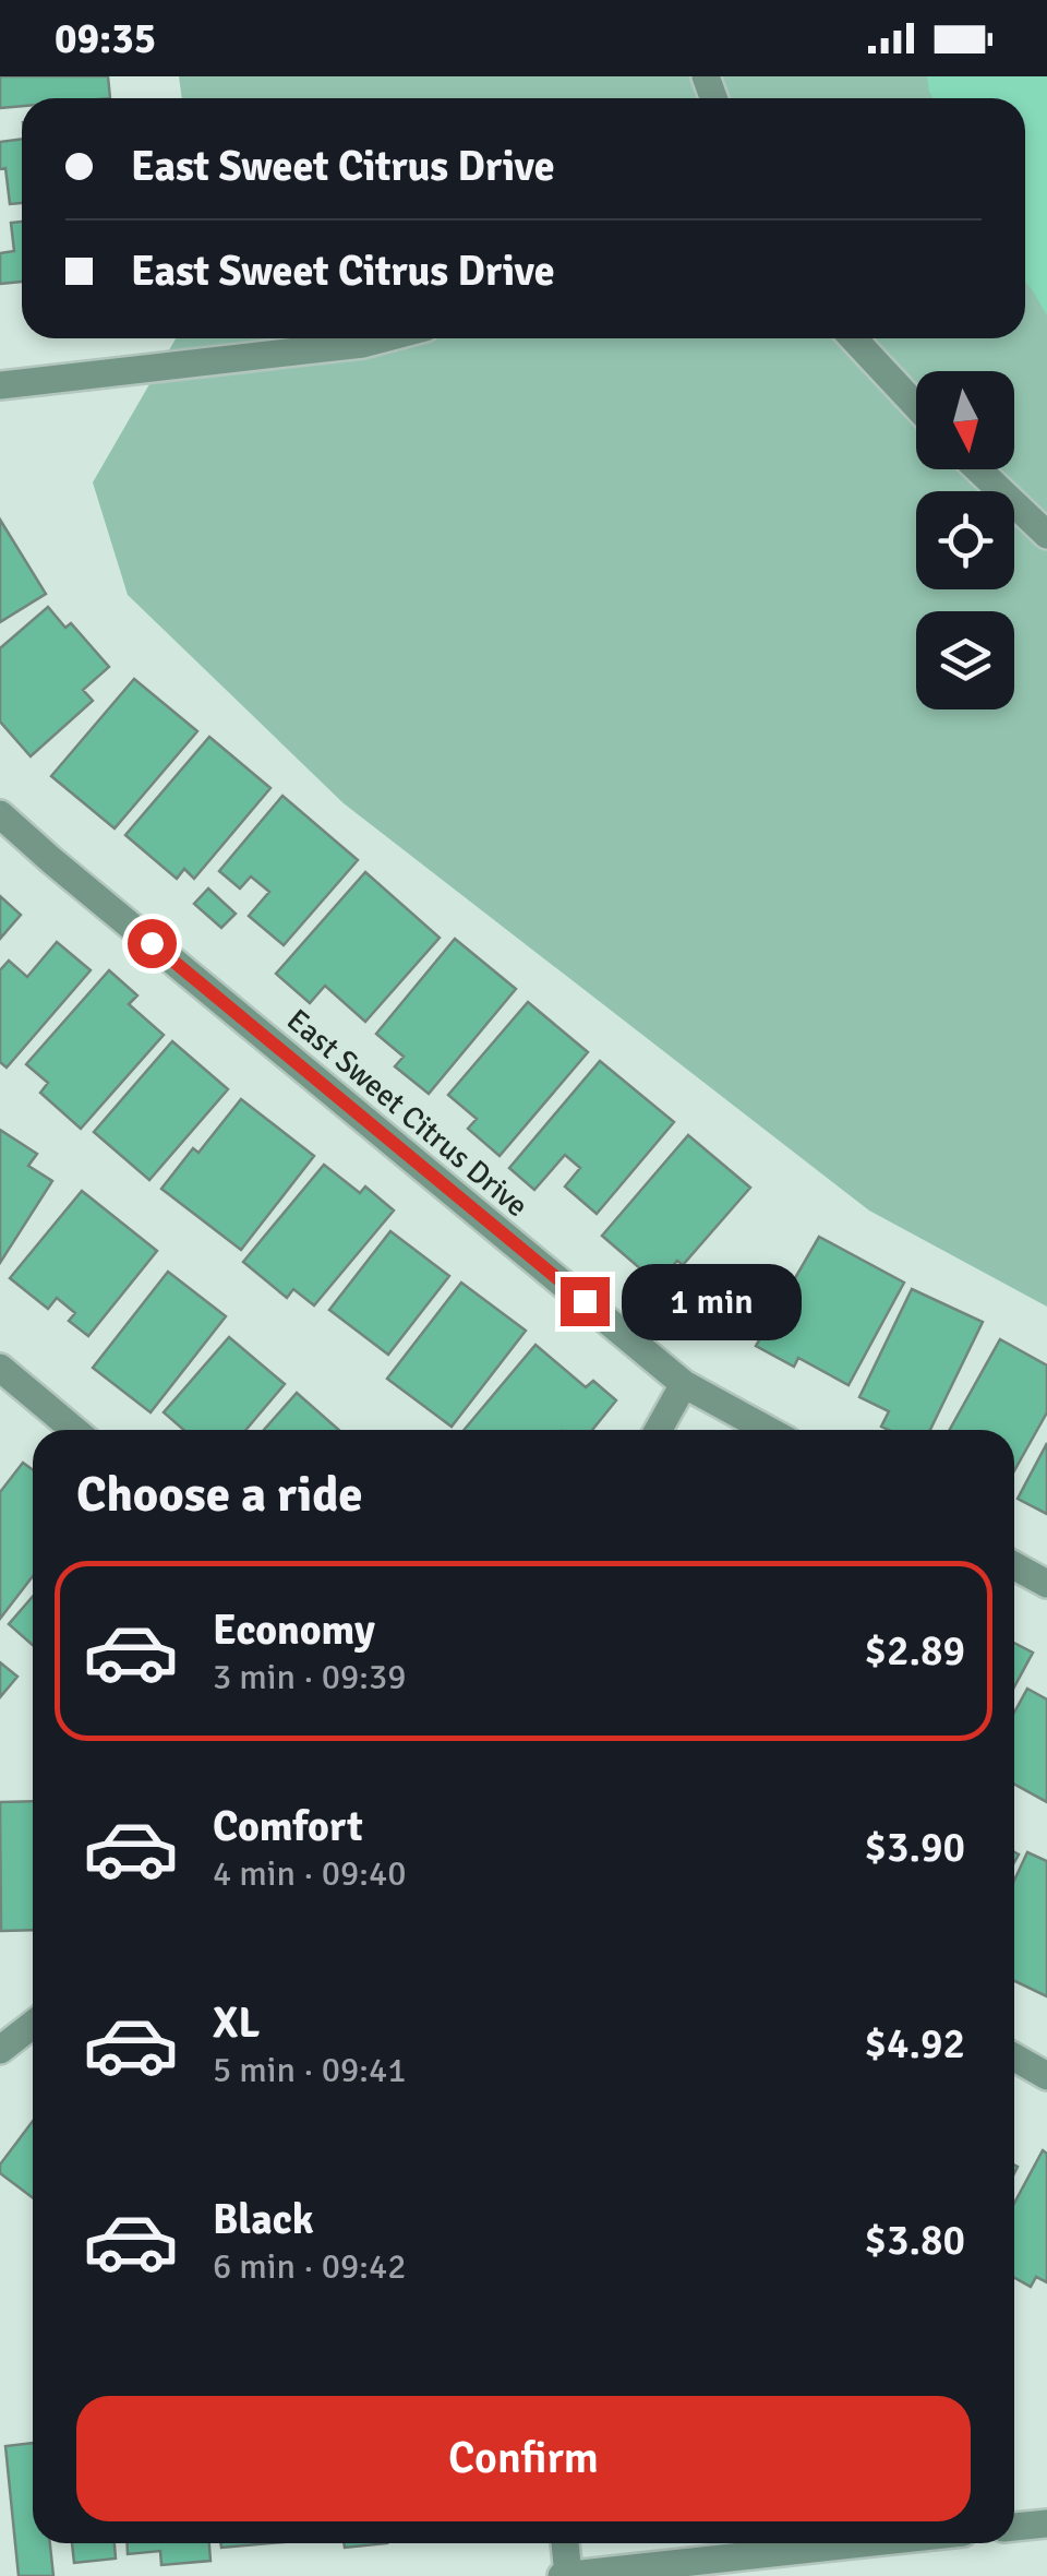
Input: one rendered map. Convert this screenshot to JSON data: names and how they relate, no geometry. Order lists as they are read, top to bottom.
{
  "streets": {
    "street": ["East Sweet Citrus Drive"]
  },
  "north": "bottom",
  "page": {
    "status": "09:35",
    "banner": ["East Sweet Citrus Drive", "East Sweet Citrus Drive"],
    "bubble": "1 min",
    "heading": "Choose a ride",
    "list": [
      {
        "name": "Economy",
        "note": "3 min · 09:39",
        "value": "$2.89"
      },
      {
        "name": "Comfort",
        "note": "4 min · 09:40",
        "value": "$3.90"
      },
      {
        "name": "XL",
        "note": "5 min · 09:41",
        "value": "$4.92"
      },
      {
        "name": "Black",
        "note": "6 min · 09:42",
        "value": "$3.80"
      }
    ],
    "buttons": "Confirm"
  }
}
